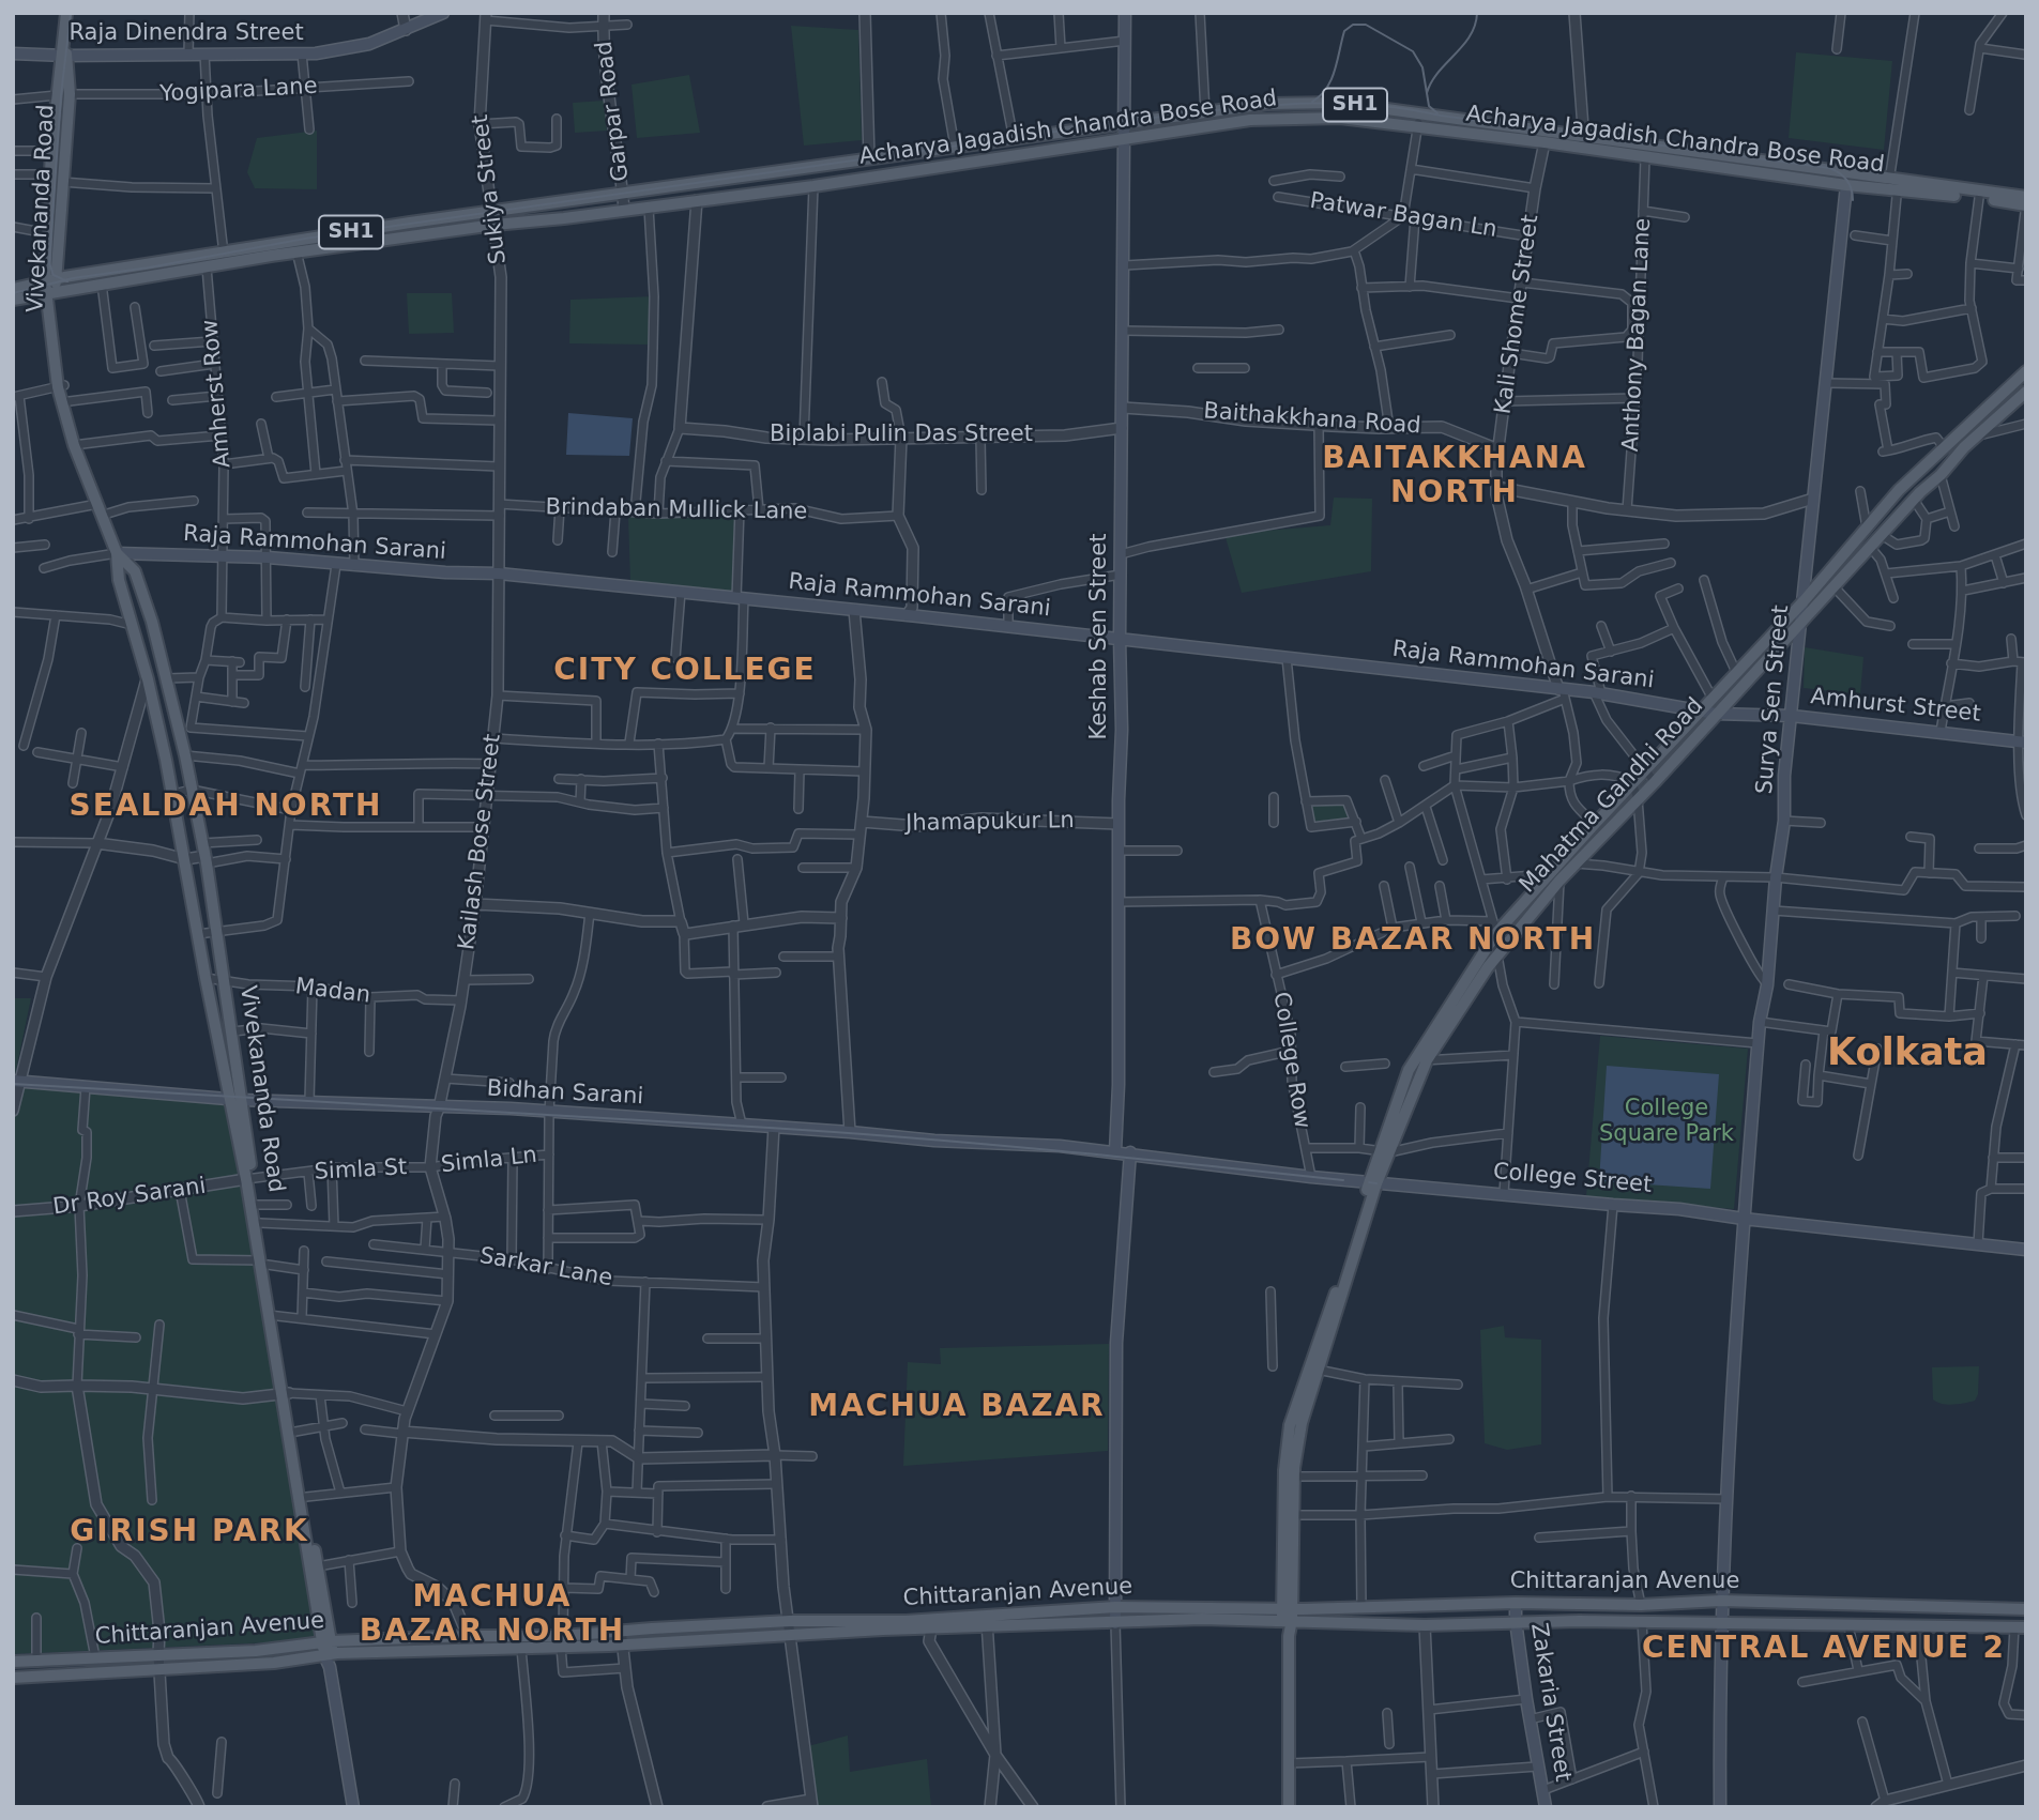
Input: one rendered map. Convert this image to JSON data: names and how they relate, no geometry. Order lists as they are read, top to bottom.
{
  "streets": {
    "main road": [
      "Raja Dinendra Street",
      "SH1",
      "Acharya Jagadish Chandra Bose Road",
      "Vivekananda Road",
      "Raja Rammohan Sarani",
      "Keshab Sen Street",
      "Surya Sen Street",
      "Amhurst Street",
      "Mahatma Gandhi Road",
      "Bidhan Sarani",
      "College Street",
      "Chittaranjan Avenue",
      "Zakaria Street"
    ],
    "street": [
      "Yogipara Lane",
      "Garpar Road",
      "Sukiya Street",
      "Patwar Bagan Ln",
      "Kali Shome Street",
      "Anthony Bagan Lane",
      "Amherst Row",
      "Baithakkhana Road",
      "Biplabi Pulin Das Street",
      "Brindaban Mullick Lane",
      "Jhamapukur Ln",
      "Kailash Bose Street",
      "Madan",
      "College Row",
      "Simla Ln",
      "Simla St",
      "Dr Roy Sarani",
      "Sarkar Lane"
    ]
  },
  "crossings": [
    ["Raja Dinendra Street", "Vivekananda Road"],
    ["Yogipara Lane", "Vivekananda Road"],
    ["SH1", "Garpar Road"],
    ["SH1", "Acharya Jagadish Chandra Bose Road"],
    ["SH1", "Sukiya Street"],
    ["SH1", "Vivekananda Road"],
    ["SH1", "Amherst Row"],
    ["SH1", "Keshab Sen Street"],
    ["Garpar Road", "Acharya Jagadish Chandra Bose Road"],
    ["Acharya Jagadish Chandra Bose Road", "Sukiya Street"],
    ["Acharya Jagadish Chandra Bose Road", "Kali Shome Street"],
    ["Acharya Jagadish Chandra Bose Road", "Anthony Bagan Lane"],
    ["Acharya Jagadish Chandra Bose Road", "Keshab Sen Street"],
    ["Acharya Jagadish Chandra Bose Road", "Surya Sen Street"],
    ["Sukiya Street", "Kailash Bose Street"],
    ["Vivekananda Road", "Raja Rammohan Sarani"],
    ["Vivekananda Road", "Madan"],
    ["Vivekananda Road", "Bidhan Sarani"],
    ["Vivekananda Road", "Simla St"],
    ["Vivekananda Road", "Dr Roy Sarani"],
    ["Vivekananda Road", "Chittaranjan Avenue"],
    ["Patwar Bagan Ln", "Kali Shome Street"],
    ["Patwar Bagan Ln", "Baithakkhana Road"],
    ["Kali Shome Street", "Baithakkhana Road"],
    ["Kali Shome Street", "Raja Rammohan Sarani"],
    ["Amherst Row", "Raja Rammohan Sarani"],
    ["Baithakkhana Road", "Keshab Sen Street"],
    ["Biplabi Pulin Das Street", "Keshab Sen Street"],
    ["Brindaban Mullick Lane", "Kailash Bose Street"],
    ["Raja Rammohan Sarani", "Keshab Sen Street"],
    ["Raja Rammohan Sarani", "Amhurst Street"],
    ["Raja Rammohan Sarani", "Mahatma Gandhi Road"],
    ["Raja Rammohan Sarani", "Kailash Bose Street"],
    ["Keshab Sen Street", "Jhamapukur Ln"],
    ["Keshab Sen Street", "Bidhan Sarani"],
    ["Keshab Sen Street", "College Street"],
    ["Surya Sen Street", "Amhurst Street"],
    ["Surya Sen Street", "Mahatma Gandhi Road"],
    ["Surya Sen Street", "College Street"],
    ["Surya Sen Street", "Chittaranjan Avenue"],
    ["Amhurst Street", "Mahatma Gandhi Road"],
    ["Mahatma Gandhi Road", "College Street"],
    ["Mahatma Gandhi Road", "Chittaranjan Avenue"],
    ["Kailash Bose Street", "Madan"],
    ["Kailash Bose Street", "Bidhan Sarani"],
    ["Kailash Bose Street", "Simla Ln"],
    ["Kailash Bose Street", "Simla St"],
    ["College Row", "College Street"],
    ["Bidhan Sarani", "College Street"],
    ["Simla Ln", "Simla St"],
    ["Simla St", "Dr Roy Sarani"],
    ["Chittaranjan Avenue", "Zakaria Street"]
  ],
  "districts": [
    "BAITAKKHANA NORTH",
    "CITY COLLEGE",
    "SEALDAH NORTH",
    "BOW BAZAR NORTH",
    "Kolkata",
    "MACHUA BAZAR",
    "GIRISH PARK",
    "MACHUA BAZAR NORTH",
    "CENTRAL AVENUE 2"
  ],
  "parks": ["College Square Park"]
}
